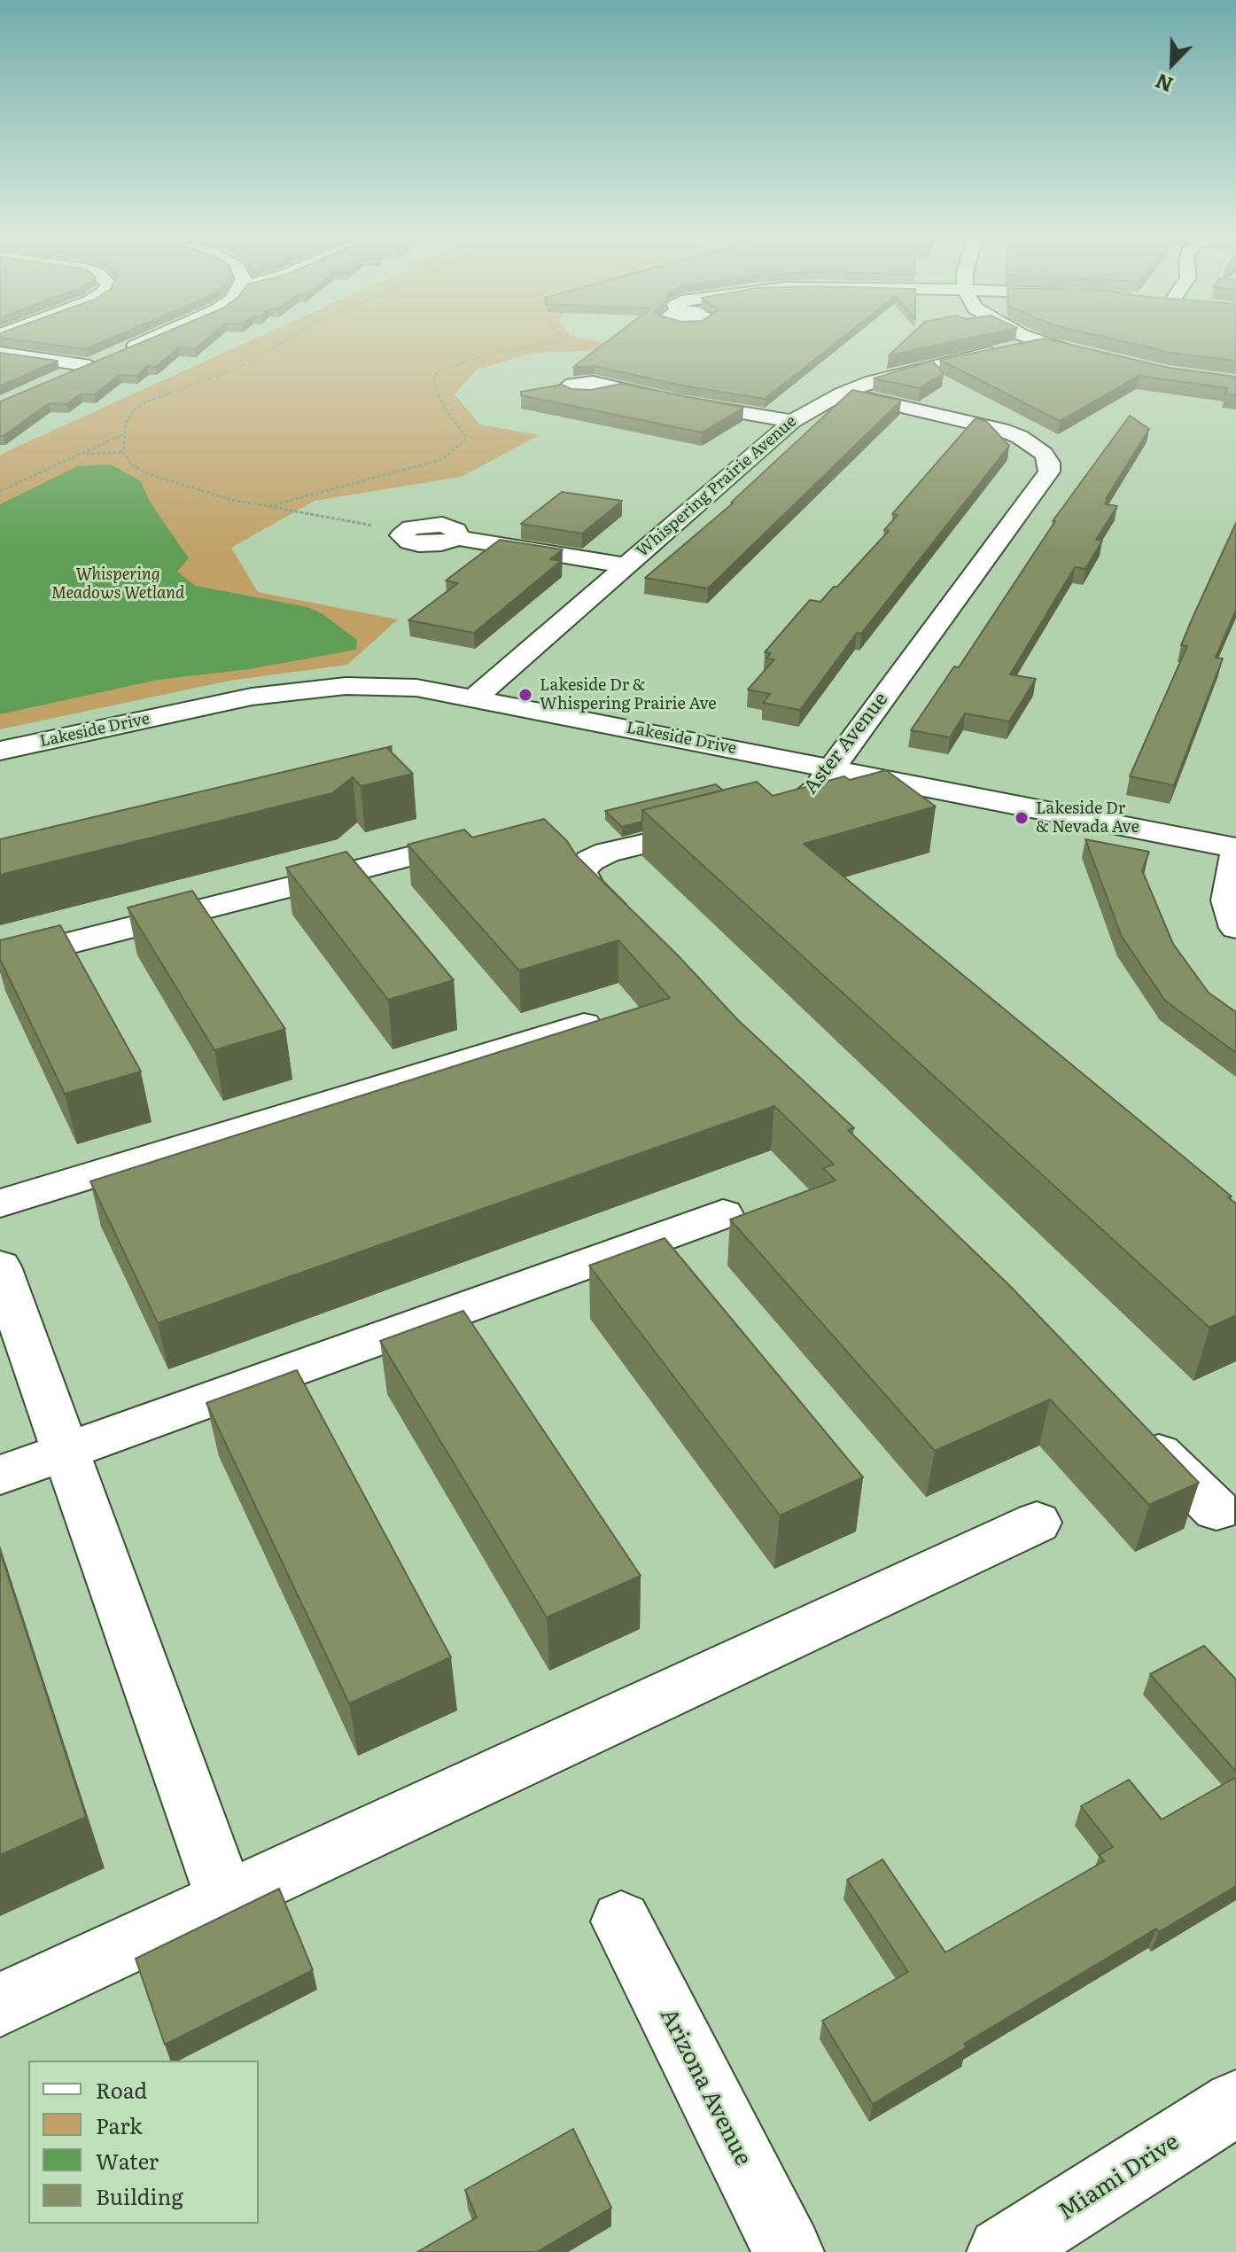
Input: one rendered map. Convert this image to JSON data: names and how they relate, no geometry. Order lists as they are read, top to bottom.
{
  "streets": {
    "street": [
      "Whispering Prairie Avenue",
      "Lakeside Drive",
      "Aster Avenue",
      "Arizona Avenue",
      "Miami Drive"
    ]
  },
  "crossings": [
    ["Whispering Prairie Avenue", "Lakeside Drive"],
    ["Whispering Prairie Avenue", "Aster Avenue"],
    ["Lakeside Drive", "Aster Avenue"]
  ],
  "parks": ["Whispering Meadows Wetland"],
  "places": ["Lakeside Dr & Whispering Prairie Ave", "Lakeside Dr & Nevada Ave"],
  "legend": [
    "Road",
    "Park",
    "Water",
    "Building"
  ],
  "north": "bottom left"
}
